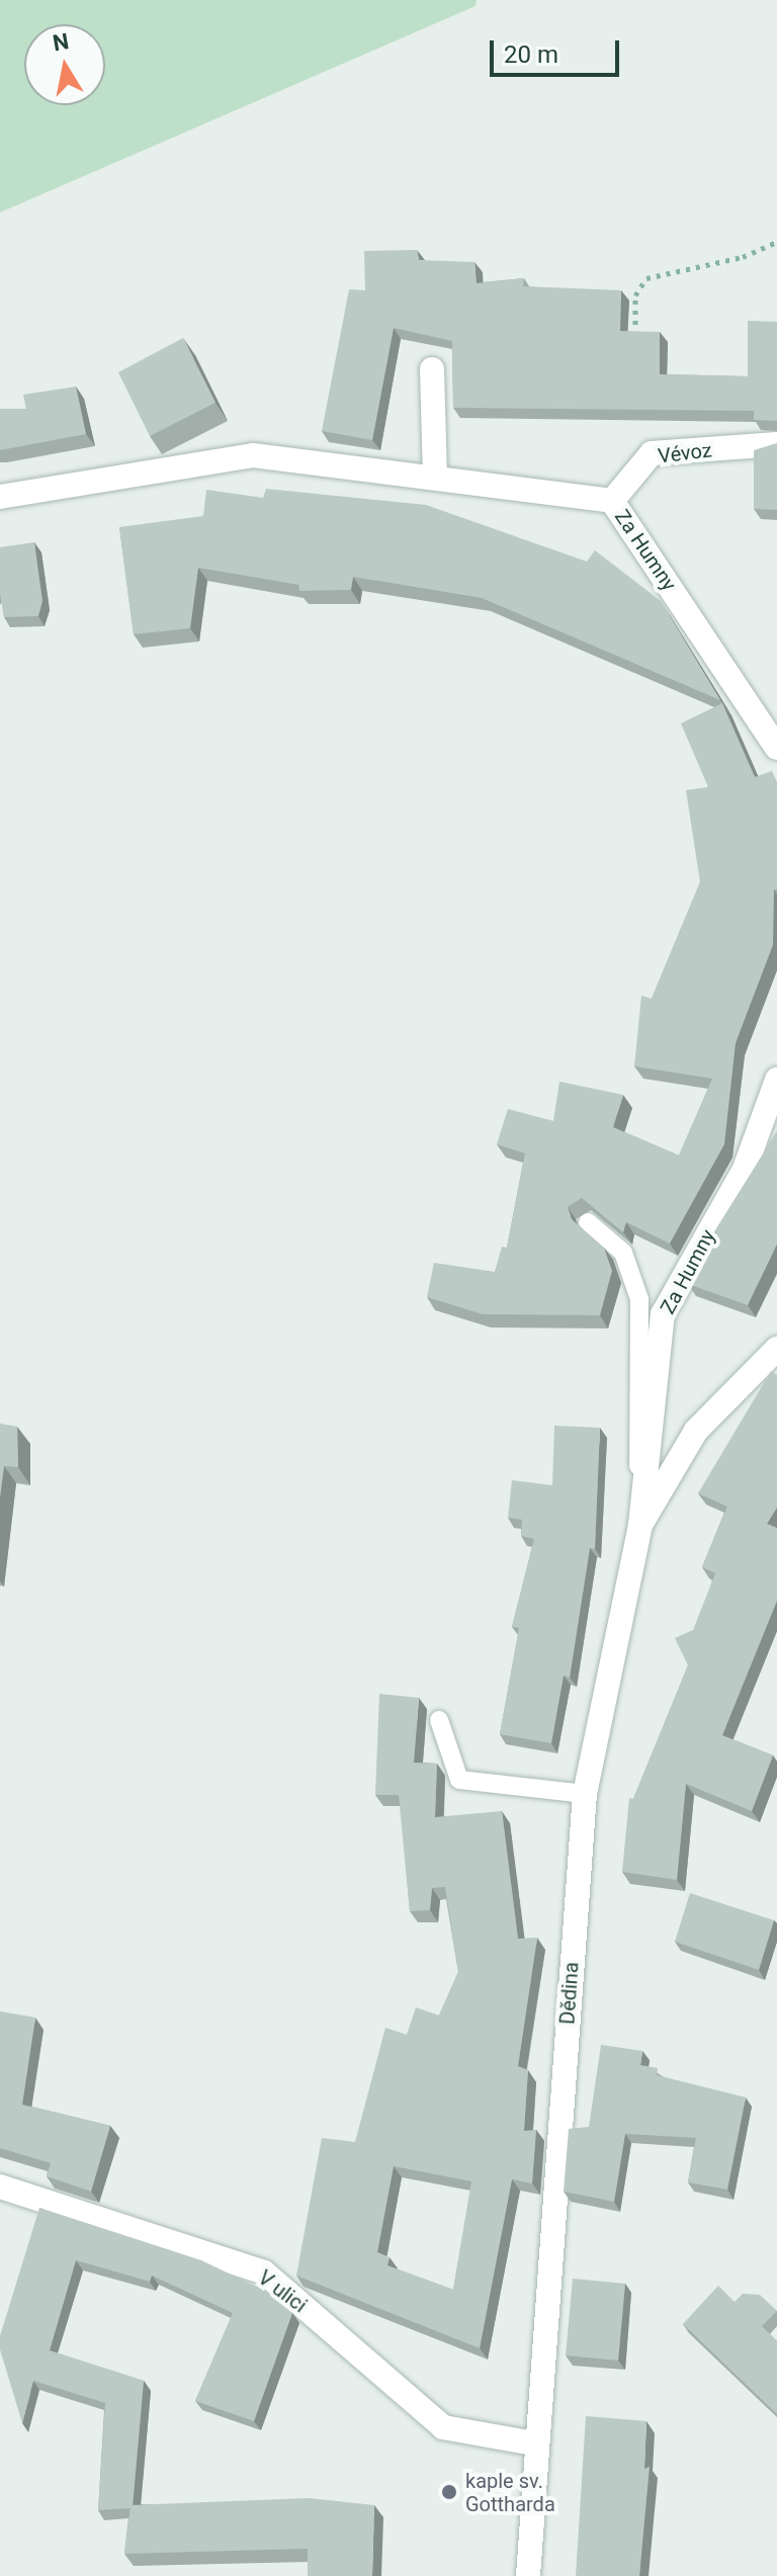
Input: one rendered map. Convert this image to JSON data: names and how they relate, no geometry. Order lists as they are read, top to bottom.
{
  "streets": {
    "street": [
      "Vévoz",
      "Za Humny",
      "Dědina",
      "V ulici"
    ]
  },
  "crossings": [
    ["Vévoz", "Za Humny"],
    ["Za Humny", "Dědina"],
    ["Dědina", "V ulici"]
  ],
  "places": ["kaple sv. Gottharda"],
  "scale_bar": "20 m",
  "north": "top"
}
